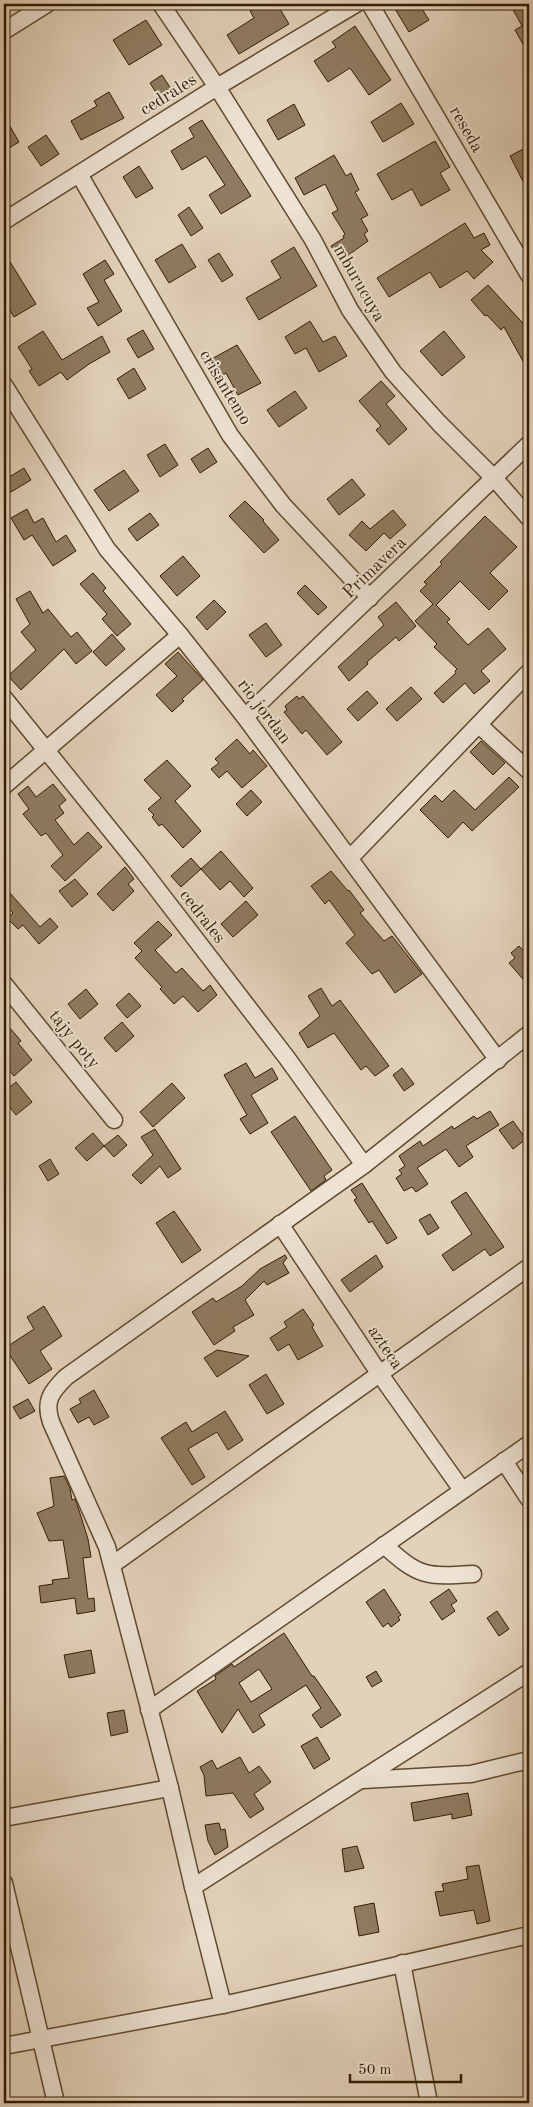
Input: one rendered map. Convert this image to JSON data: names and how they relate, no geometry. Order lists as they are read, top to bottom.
{
  "streets": {
    "street": [
      "cedrales",
      "reseda",
      "mburucuya",
      "crisantemo",
      "Primavera",
      "rio jordan",
      "tajy poty",
      "azteca"
    ]
  },
  "crossings": [
    ["cedrales", "mburucuya"],
    ["cedrales", "crisantemo"],
    ["mburucuya", "Primavera"],
    ["crisantemo", "Primavera"],
    ["Primavera", "rio jordan"]
  ],
  "scale_bar": "50 m"
}
